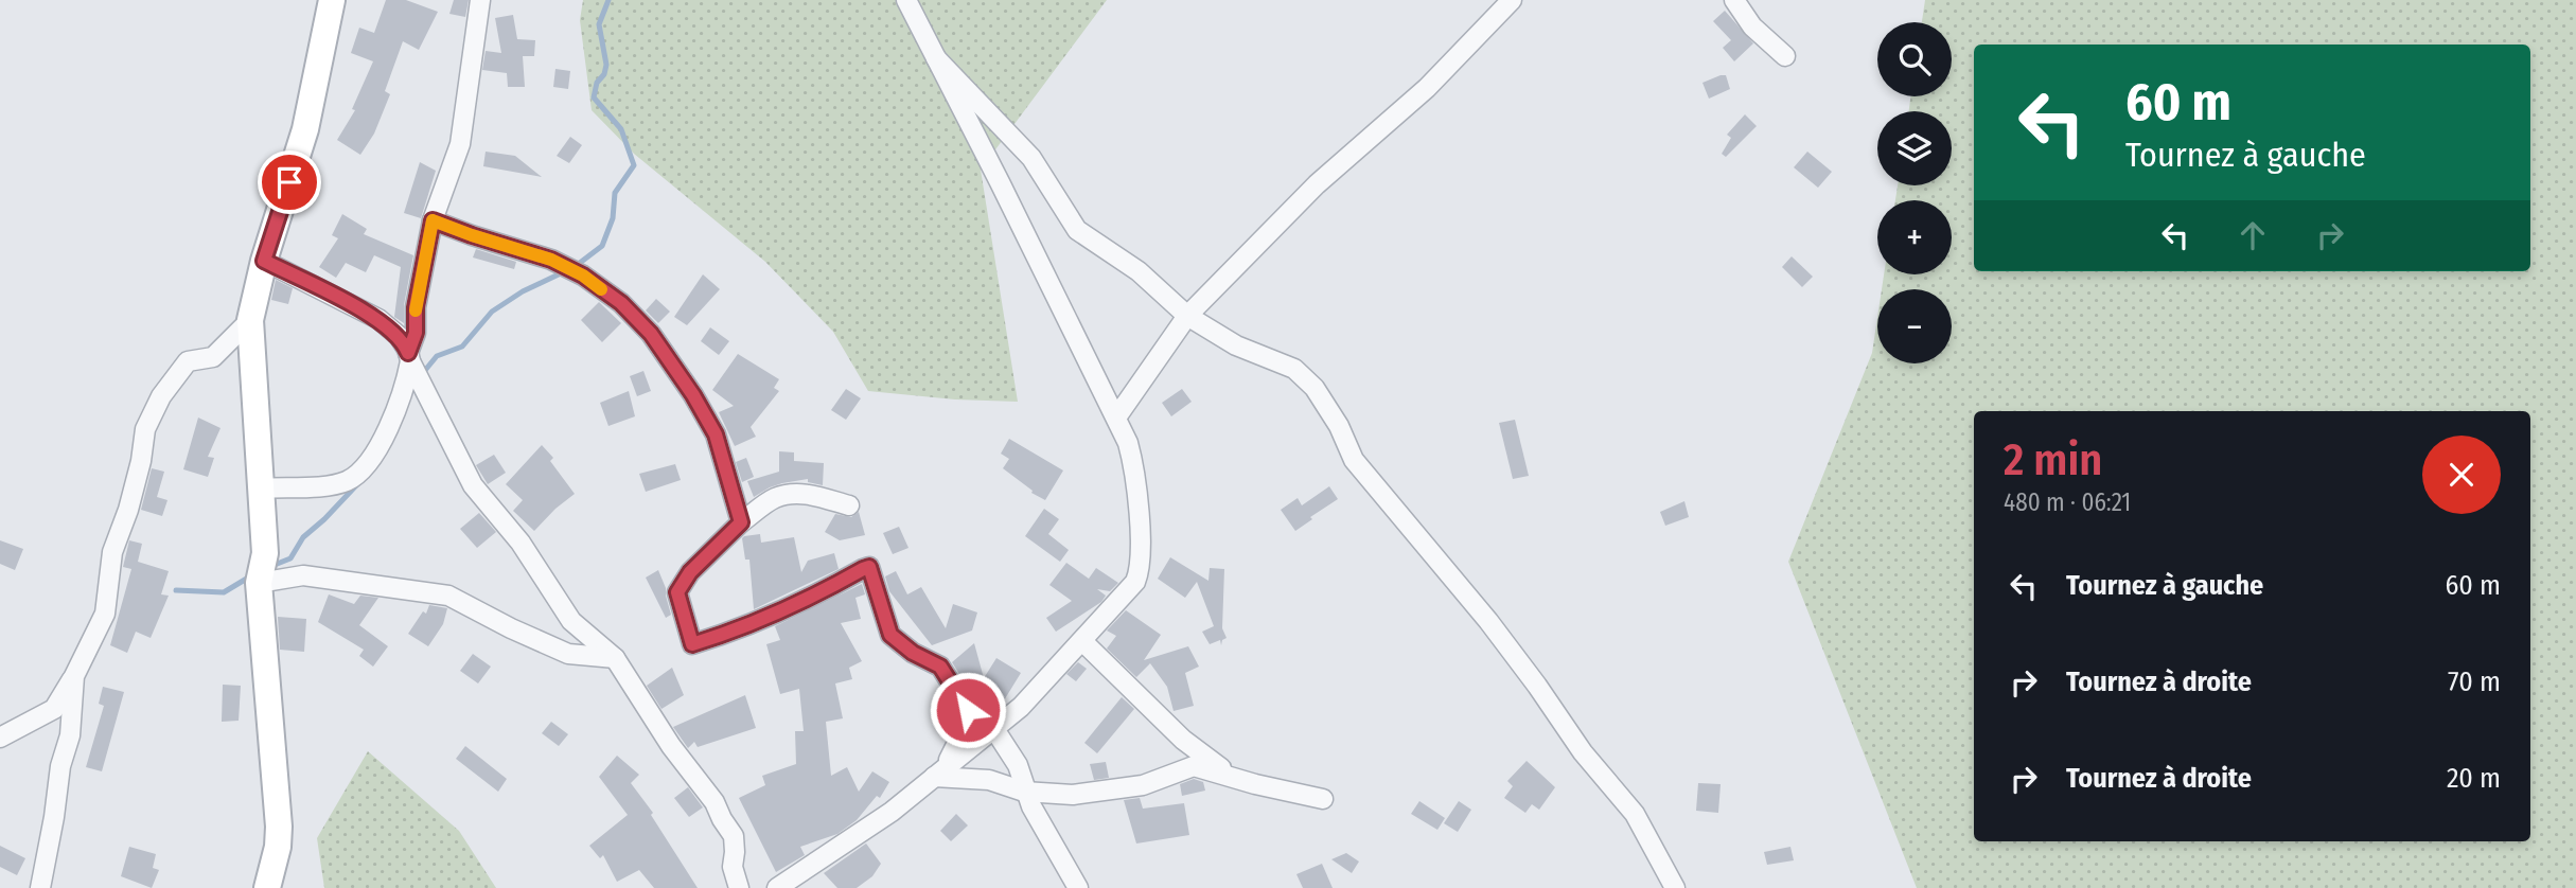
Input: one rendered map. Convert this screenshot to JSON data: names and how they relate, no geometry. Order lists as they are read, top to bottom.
{
  "page": {
    "map_buttons": ["+", "−"],
    "turn": ["60 m", "Tournez à gauche"],
    "heading": ["2 min", "480 m · 06:21"],
    "list": [
      {
        "name": "Tournez à gauche",
        "value": "60 m"
      },
      {
        "name": "Tournez à droite",
        "value": "70 m"
      },
      {
        "name": "Tournez à droite",
        "value": "20 m"
      }
    ]
  }
}
